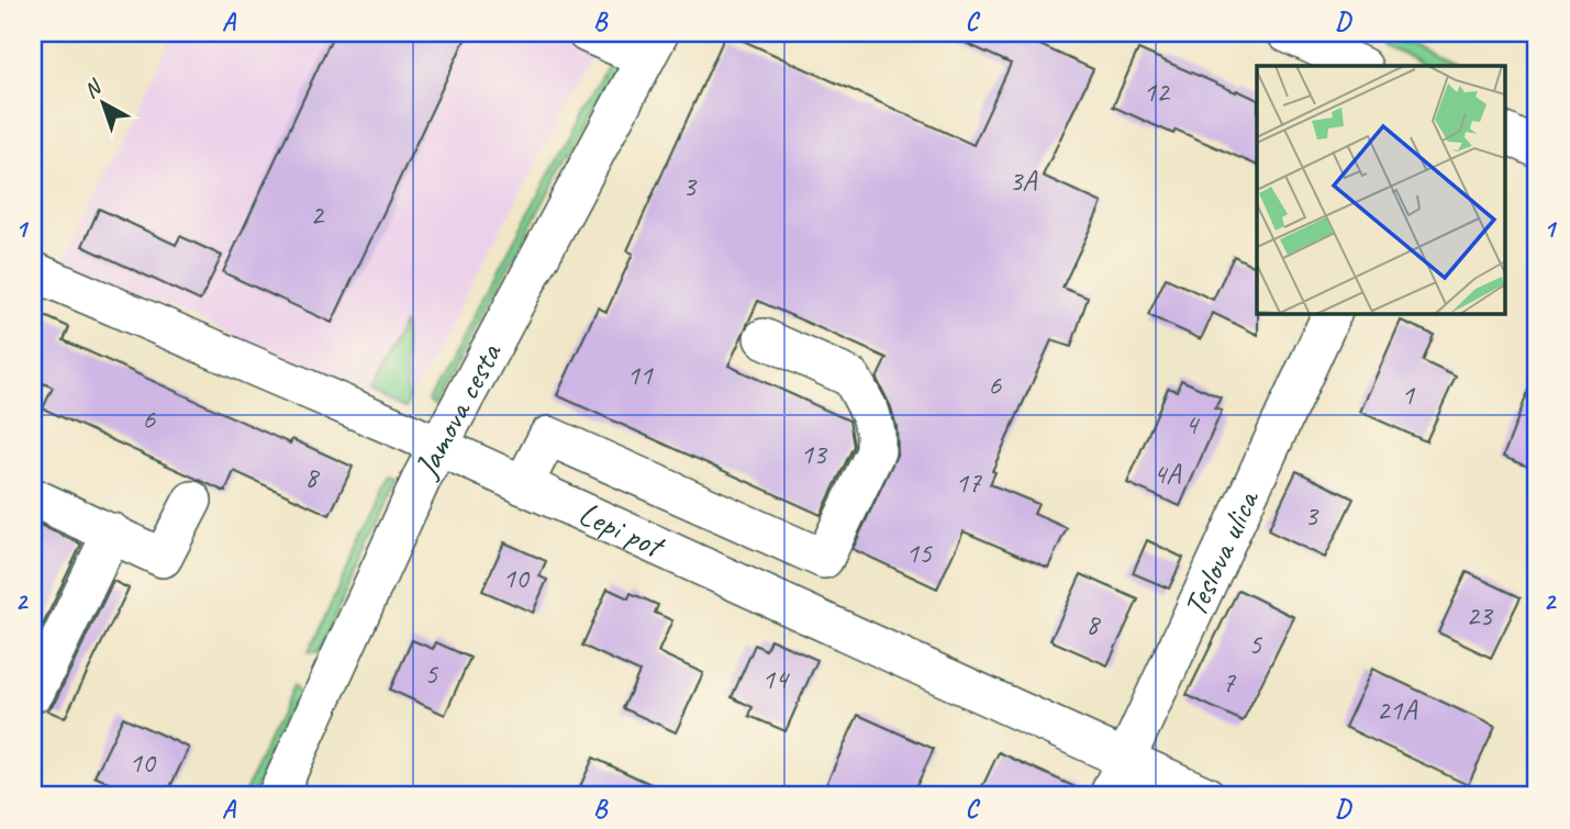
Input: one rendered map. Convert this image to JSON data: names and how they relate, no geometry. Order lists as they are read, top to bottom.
{
  "streets": {
    "street": ["Jamova cesta", "Lepi pot", "Teslova ulica"]
  },
  "crossings": [
    ["Jamova cesta", "Lepi pot"],
    ["Lepi pot", "Teslova ulica"]
  ],
  "house_numbers": [
    "12",
    "3A",
    "3",
    "2",
    "11",
    "6",
    "1",
    "6",
    "4",
    "13",
    "4A",
    "8",
    "17",
    "3",
    "15",
    "10",
    "23",
    "8",
    "5",
    "5",
    "14",
    "7",
    "21A",
    "10"
  ],
  "north": "top left",
  "grid": {
    "columns": [
      "A",
      "B",
      "C",
      "D"
    ],
    "rows": ["1", "2"]
  }
}
